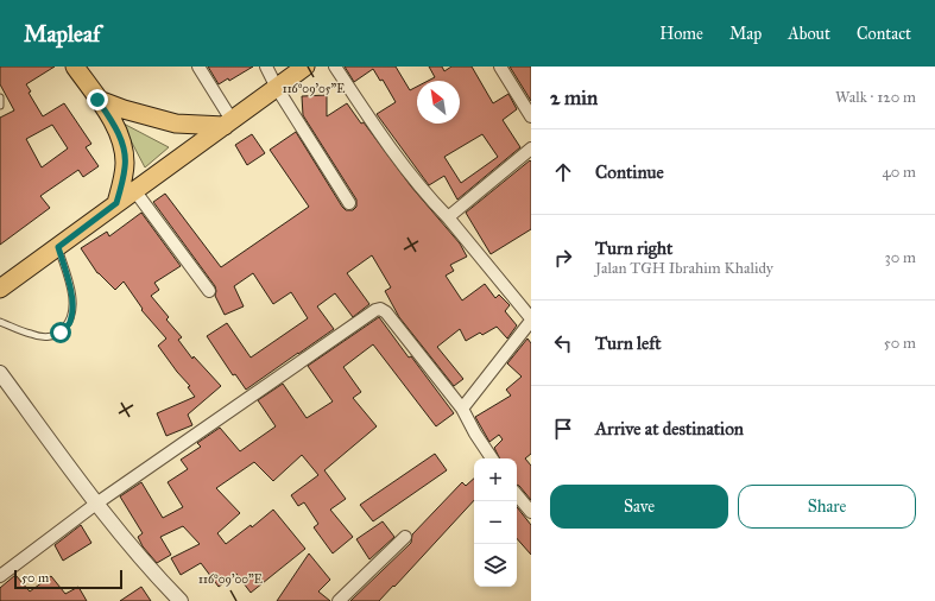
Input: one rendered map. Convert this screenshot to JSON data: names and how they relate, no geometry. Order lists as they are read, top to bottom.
{
  "scale_bar": "50 m",
  "north": "top left",
  "page": {
    "header": "Mapleaf",
    "nav": [
      "Home",
      "Map",
      "About",
      "Contact"
    ],
    "heading": ["2 min", "Walk · 120 m"],
    "list": [
      ["Continue", "40 m"],
      ["Turn right", "Jalan TGH Ibrahim Khalidy", "30 m"],
      ["Turn left", "50 m"],
      "Arrive at destination"
    ],
    "map_buttons": ["+", "−"],
    "buttons": ["Save", "Share"],
    "scale": "50 m"
  },
  "coordinates": ["116°09'05\"E", "116°09'00\"E"]
}
